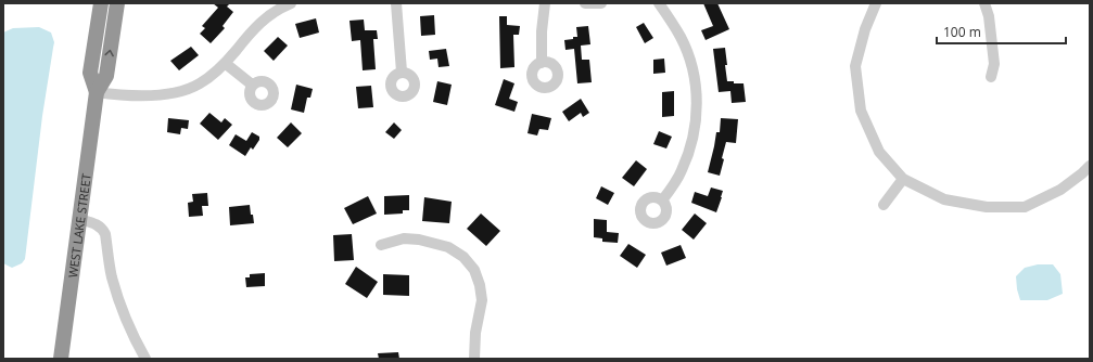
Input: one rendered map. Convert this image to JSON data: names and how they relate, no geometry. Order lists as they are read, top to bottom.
{
  "streets": {
    "highway": ["WEST LAKE STREET"]
  },
  "scale_bar": "100 m"
}
